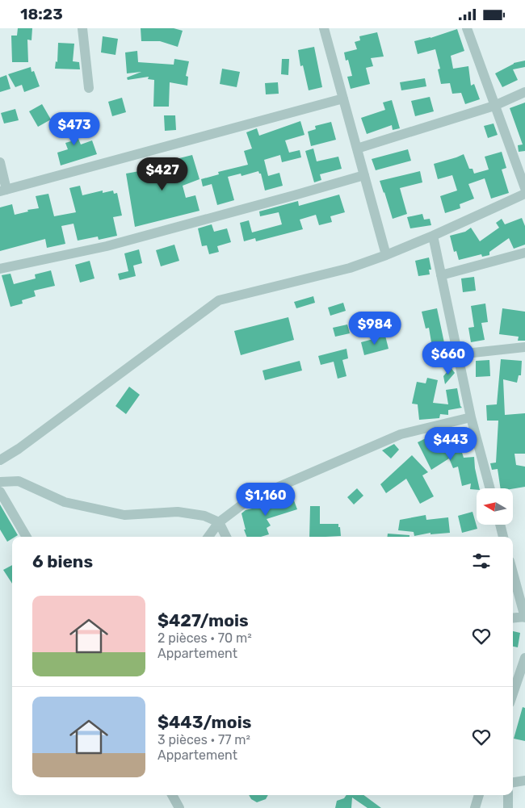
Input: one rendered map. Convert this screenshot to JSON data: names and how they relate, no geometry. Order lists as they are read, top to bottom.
{
  "north": "left",
  "page": {
    "status": "18:23",
    "price": [
      "$473",
      "$427",
      "$984",
      "$660",
      "$443",
      "$1,160"
    ],
    "heading": "6 biens",
    "list": [
      {
        "name": "$427/mois",
        "note": "2 pièces · 70 m² · Appartement"
      },
      {
        "name": "$443/mois",
        "note": "3 pièces · 77 m² · Appartement"
      }
    ]
  }
}
